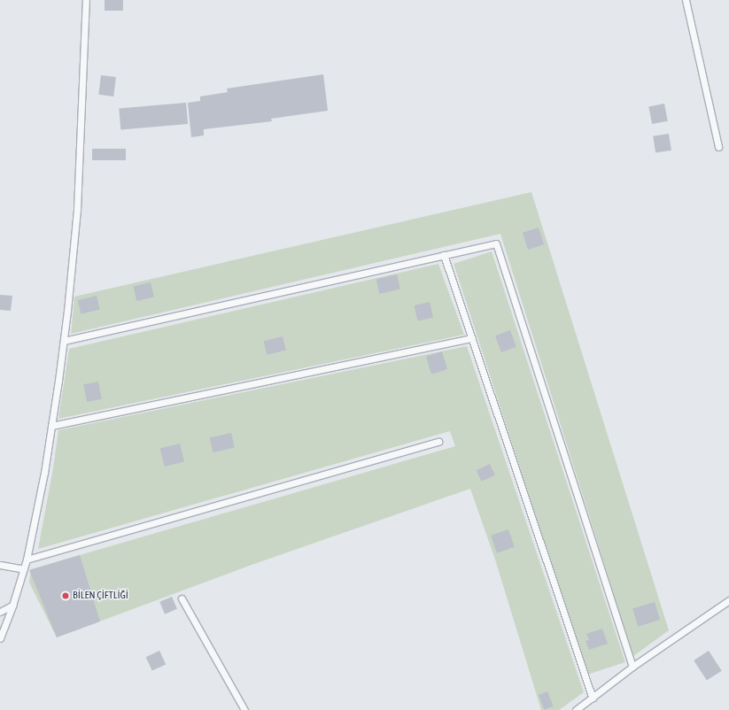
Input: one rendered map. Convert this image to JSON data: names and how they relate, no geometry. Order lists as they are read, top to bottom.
{
  "places": ["BİLEN ÇİFTLİĞİ"]
}
